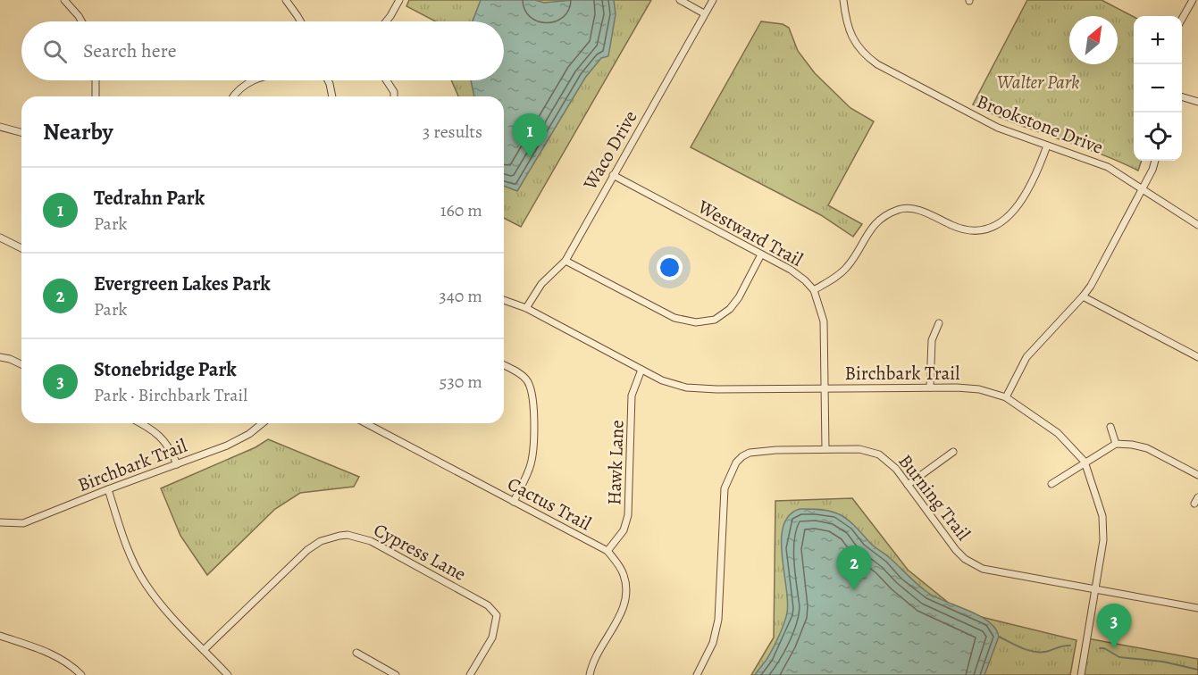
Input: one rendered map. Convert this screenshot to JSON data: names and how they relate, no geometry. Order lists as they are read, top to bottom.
{
  "streets": {
    "street": [
      "Brookstone Drive",
      "Waco Drive",
      "Westward Trail",
      "Birchbark Trail",
      "Hawk Lane",
      "Burning Trail",
      "Cactus Trail",
      "Cypress Lane"
    ]
  },
  "crossings": [
    ["Waco Drive", "Westward Trail"],
    ["Waco Drive", "Birchbark Trail"],
    ["Westward Trail", "Birchbark Trail"],
    ["Westward Trail", "Burning Trail"],
    ["Birchbark Trail", "Hawk Lane"],
    ["Birchbark Trail", "Burning Trail"],
    ["Hawk Lane", "Cactus Trail"]
  ],
  "parks": ["Walter Park"],
  "north": "top right",
  "page": {
    "map_buttons": ["+", "−"],
    "search": "Search here",
    "heading": ["Nearby", "3 results"],
    "pins": ["1", "2", "3"],
    "list": [
      {
        "mark": "1",
        "name": "Tedrahn Park",
        "note": "Park",
        "value": "160 m"
      },
      {
        "mark": "2",
        "name": "Evergreen Lakes Park",
        "note": "Park",
        "value": "340 m"
      },
      {
        "mark": "3",
        "name": "Stonebridge Park",
        "note": "Park · Birchbark Trail",
        "value": "530 m"
      }
    ]
  }
}
